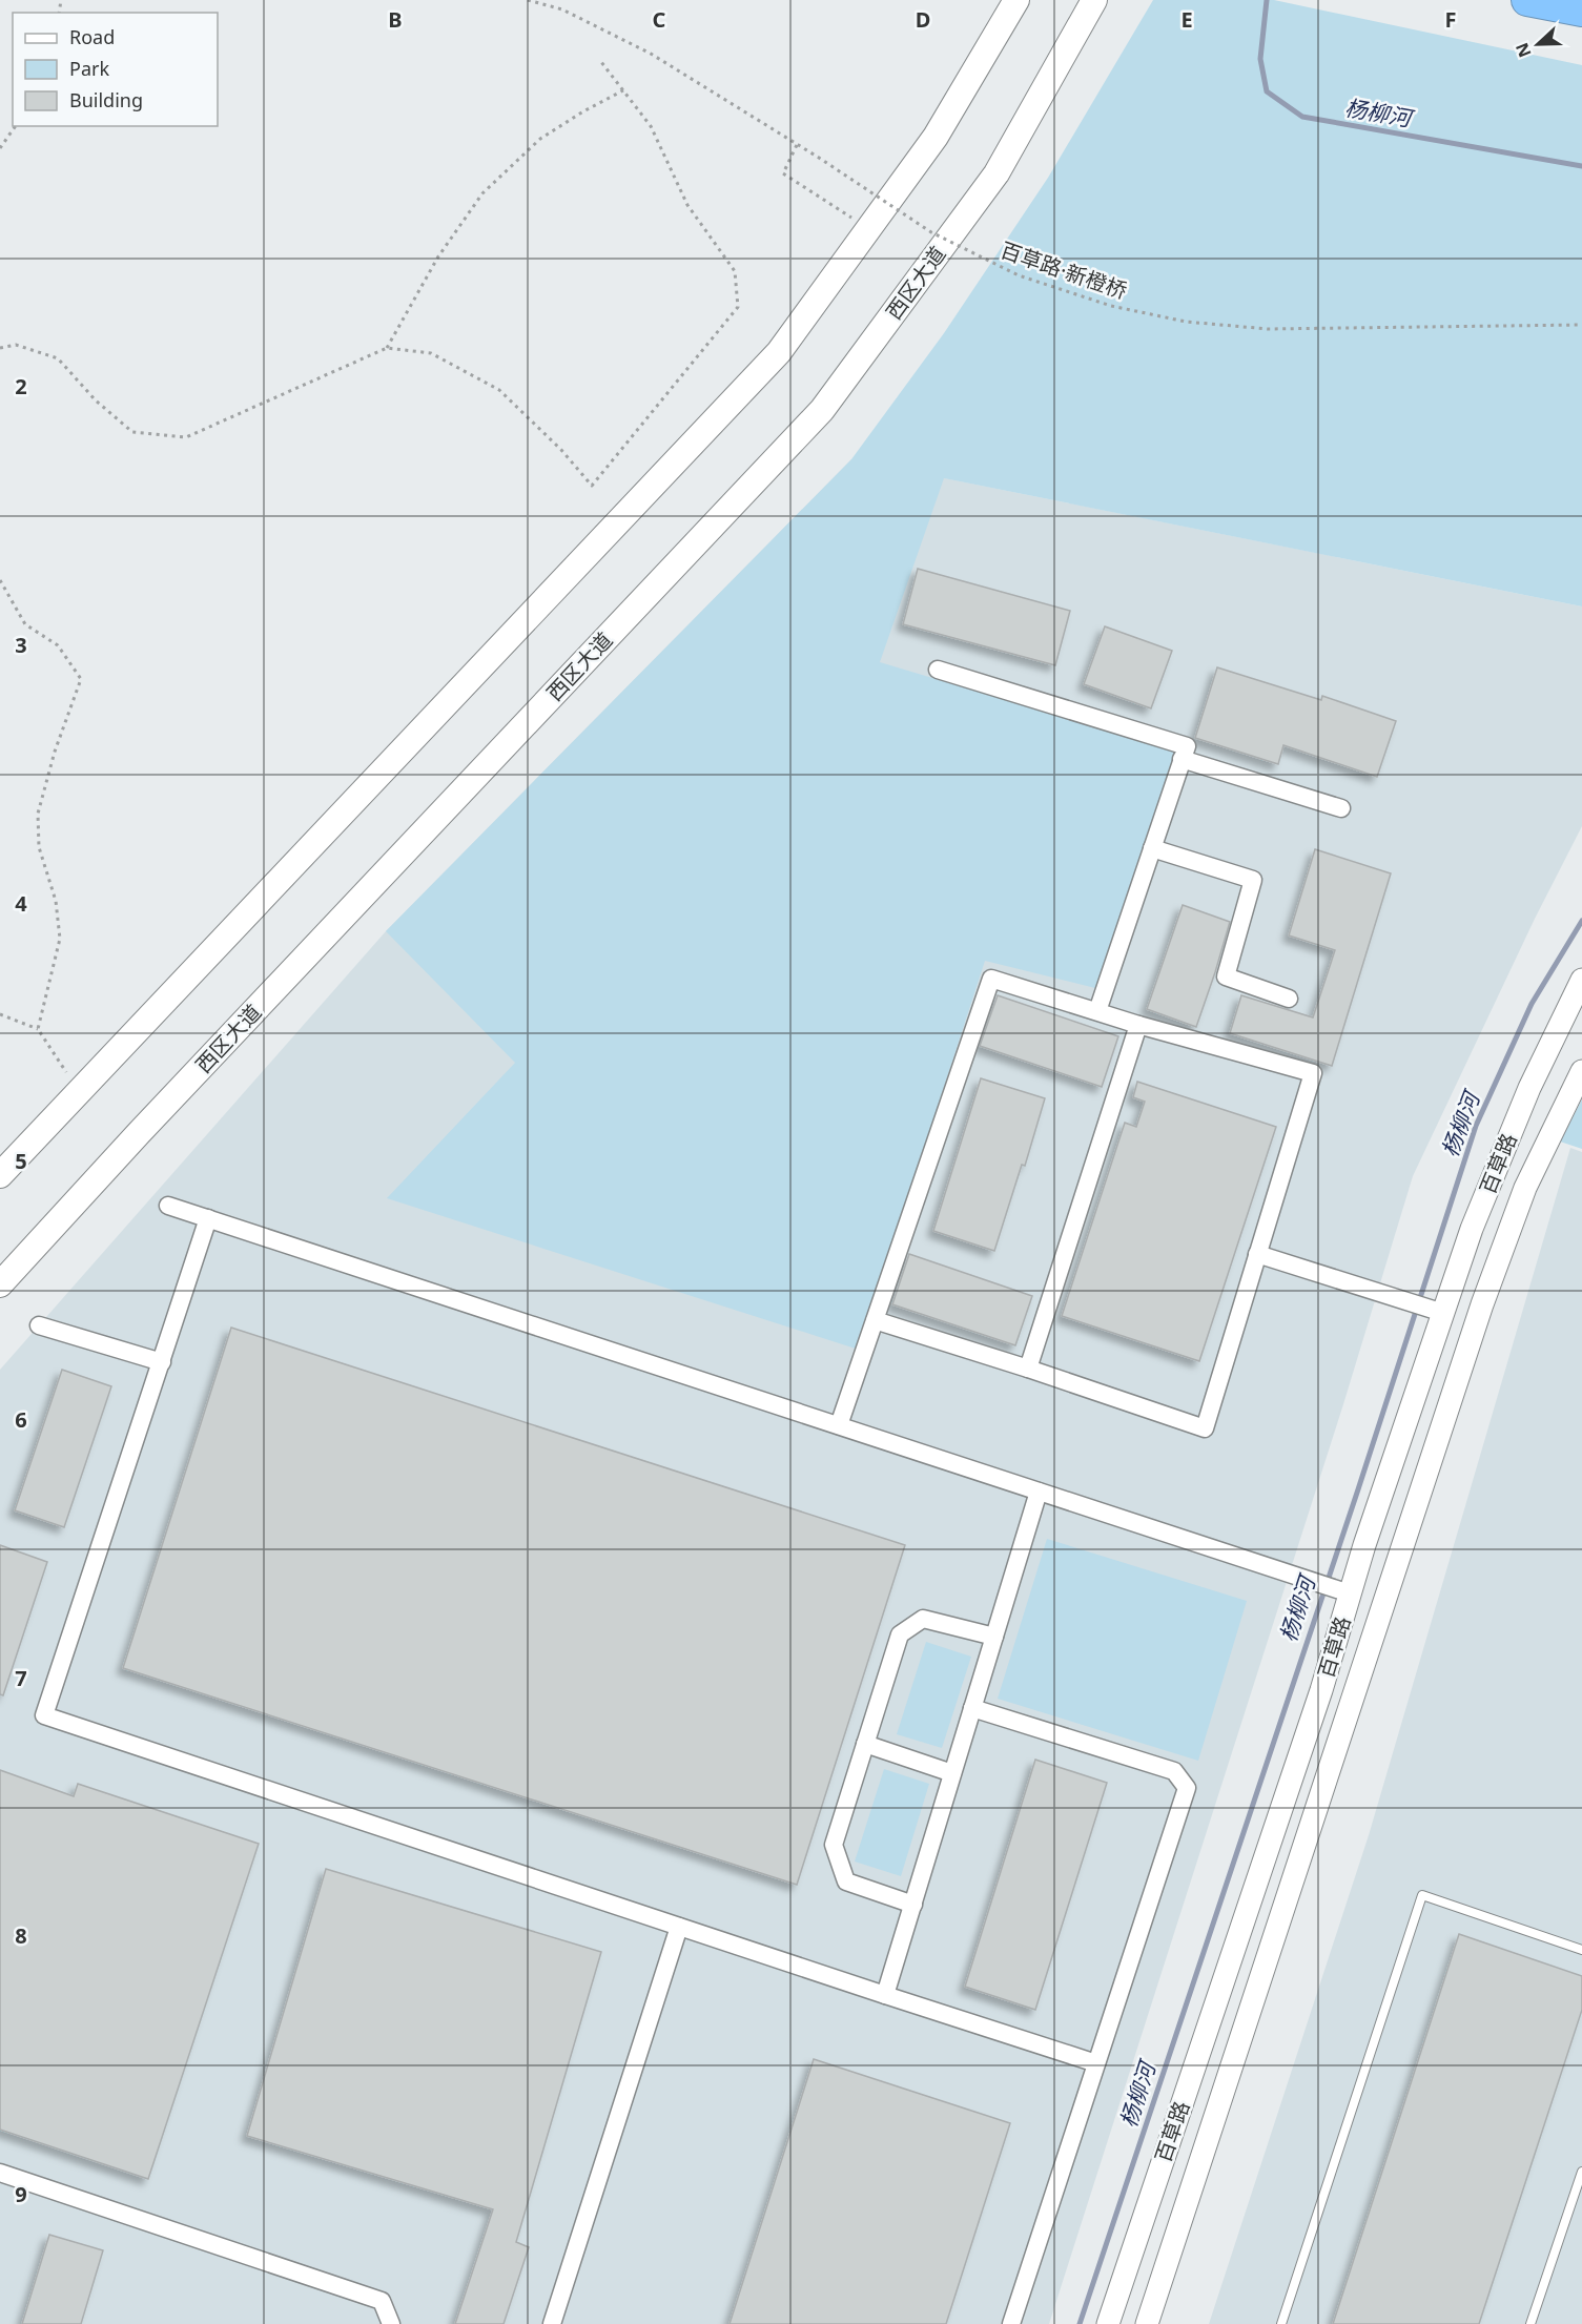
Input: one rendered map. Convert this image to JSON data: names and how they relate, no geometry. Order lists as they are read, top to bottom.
{
  "streets": {
    "main road": ["西区大道"],
    "street": ["百草路"],
    "path": ["百草路·新橙桥"]
  },
  "water": ["杨柳河"],
  "legend": ["Road", "Park", "Building"],
  "north": "left",
  "grid": {
    "columns": [
      "B",
      "C",
      "D",
      "E",
      "F"
    ],
    "rows": [
      "2",
      "3",
      "4",
      "5",
      "6",
      "7",
      "8",
      "9"
    ]
  }
}
